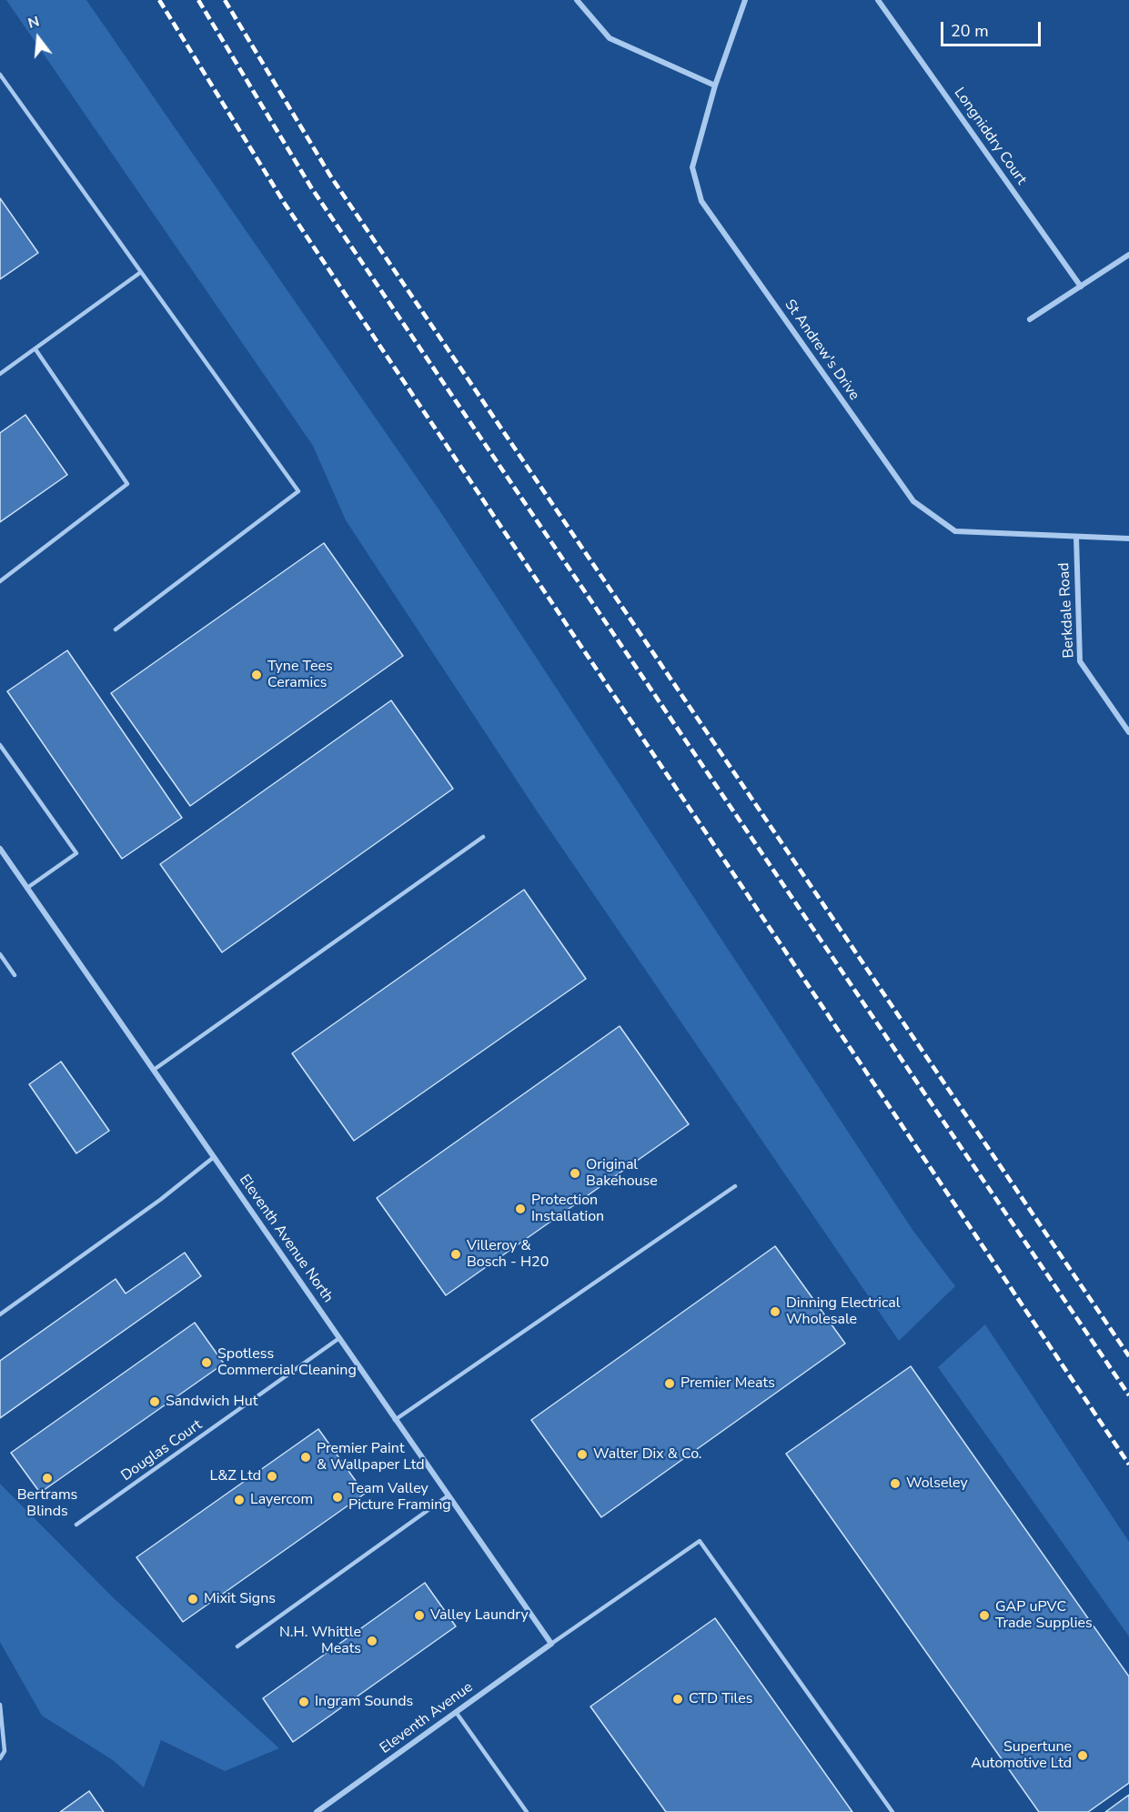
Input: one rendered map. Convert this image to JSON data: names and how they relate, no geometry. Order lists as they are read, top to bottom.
{
  "streets": {
    "street": [
      "Longniddry Court",
      "St Andrew's Drive",
      "Berkdale Road",
      "Eleventh Avenue North",
      "Eleventh Avenue"
    ],
    "lane": ["Douglas Court"]
  },
  "crossings": [
    ["St Andrew's Drive", "Berkdale Road"],
    ["Eleventh Avenue North", "Douglas Court"],
    ["Eleventh Avenue North", "Eleventh Avenue"]
  ],
  "places": [
    "Tyne Tees Ceramics",
    "Original Bakehouse",
    "Protection Installation",
    "Villeroy & Bosch - H20",
    "Dinning Electrical Wholesale",
    "Spotless Commercial Cleaning",
    "Premier Meats",
    "Sandwich Hut",
    "Walter Dix & Co.",
    "Premier Paint & Wallpaper Ltd",
    "L&Z Ltd",
    "Bertrams Blinds",
    "Wolseley",
    "Team Valley Picture Framing",
    "Layercom",
    "Mixit Signs",
    "Valley Laundry",
    "GAP uPVC Trade Supplies",
    "N.H. Whittle Meats",
    "CTD Tiles",
    "Ingram Sounds",
    "Supertune Automotive Ltd"
  ],
  "scale_bar": "20 m",
  "north": "top"
}
